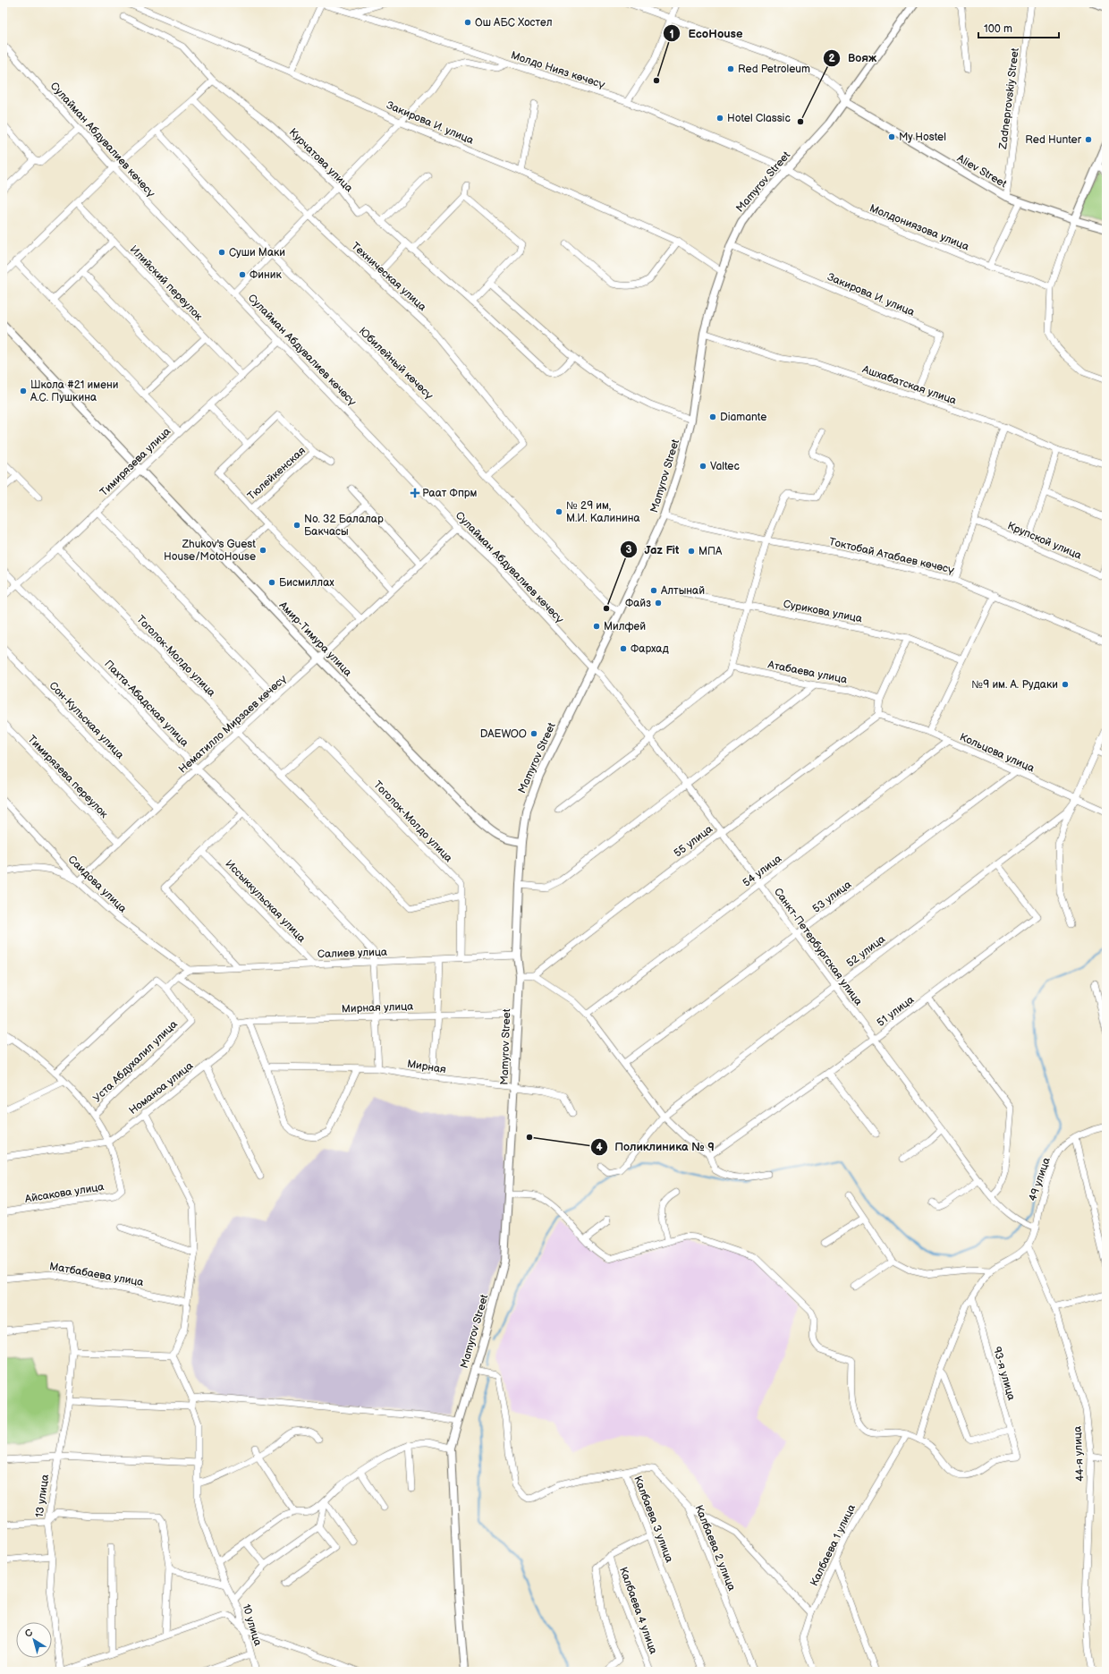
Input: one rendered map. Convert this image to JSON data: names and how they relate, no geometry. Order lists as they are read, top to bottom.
{
  "streets": {
    "main road": ["Aliev Street", "Mamyrov Street", "Амир-Тимура улица"],
    "street": [
      "Молдо Нияз көчөсү",
      "Zadneprovskiy Street",
      "Закирова И. улица",
      "Сулайман Абдувалиев көчөсү",
      "Курчатова улица",
      "Молдониязова улица",
      "Техническая улица",
      "Илийский переулок",
      "Юбилейный көчөсү",
      "Ашхабатская улица",
      "Тимирязева улица",
      "Тюлейкенская",
      "Крупской улица",
      "Токтобай Атабаев көчөсү",
      "Сурикова улица",
      "Тоголок-Молдо улица",
      "Атабаева улица",
      "Пахта-Абадская улица",
      "Сон-Кульская улица",
      "Нематилло Мирзаев көчөсү",
      "Кольцова улица",
      "Тимирязева переулок",
      "55 улица",
      "54 улица",
      "Саидова улица",
      "53 улица",
      "Иссыккульская улица",
      "Санкт-Петербургская улица",
      "52 улица",
      "Салиев улица",
      "Мирная улица",
      "51 улица",
      "Уста Абдухалил улица",
      "Мирная",
      "Номаноа улица",
      "49 улица",
      "Айсакова улица",
      "Матбабаева улица",
      "93-я улица",
      "44-я улица",
      "13 улица",
      "Калбаева 3 улица",
      "Калбаева 1 улица",
      "Калбаева 2 улица",
      "Калбаева 4 улица",
      "10 улица"
    ]
  },
  "crossings": [
    ["Молдо Нияз көчөсү", "Mamyrov Street"],
    ["Молдо Нияз көчөсү", "Молдониязова улица"],
    ["Zadneprovskiy Street", "Aliev Street"],
    ["Закирова И. улица", "Mamyrov Street"],
    ["Закирова И. улица", "Ашхабатская улица"],
    ["Сулайман Абдувалиев көчөсү", "Mamyrov Street"],
    ["Сулайман Абдувалиев көчөсү", "Тимирязева улица"],
    ["Сулайман Абдувалиев көчөсү", "Нематилло Мирзаев көчөсү"],
    ["Сулайман Абдувалиев көчөсү", "Санкт-Петербургская улица"],
    ["Aliev Street", "Mamyrov Street"],
    ["Mamyrov Street", "Молдониязова улица"],
    ["Mamyrov Street", "Юбилейный көчөсү"],
    ["Mamyrov Street", "Ашхабатская улица"],
    ["Mamyrov Street", "Токтобай Атабаев көчөсү"],
    ["Mamyrov Street", "Амир-Тимура улица"],
    ["Mamyrov Street", "Санкт-Петербургская улица"],
    ["Mamyrov Street", "Салиев улица"],
    ["Mamyrov Street", "Мирная улица"],
    ["Mamyrov Street", "Мирная"],
    ["Mamyrov Street", "Калбаева 3 улица"],
    ["Техническая улица", "Юбилейный көчөсү"],
    ["Илийский переулок", "Тимирязева улица"],
    ["Тимирязева улица", "Амир-Тимура улица"],
    ["Тимирязева улица", "Тоголок-Молдо улица"],
    ["Тимирязева улица", "Пахта-Абадская улица"],
    ["Амир-Тимура улица", "Нематилло Мирзаев көчөсү"],
    ["Тоголок-Молдо улица", "Нематилло Мирзаев көчөсү"],
    ["Тоголок-Молдо улица", "Салиев улица"],
    ["Пахта-Абадская улица", "Нематилло Мирзаев көчөсү"],
    ["Пахта-Абадская улица", "Салиев улица"],
    ["Пахта-Абадская улица", "Мирная улица"],
    ["Пахта-Абадская улица", "Мирная"],
    ["Сон-Кульская улица", "Нематилло Мирзаев көчөсү"],
    ["Нематилло Мирзаев көчөсү", "Тимирязева переулок"],
    ["Нематилло Мирзаев көчөсү", "Саидова улица"],
    ["Кольцова улица", "55 улица"],
    ["Кольцова улица", "54 улица"],
    ["Кольцова улица", "53 улица"],
    ["Кольцова улица", "52 улица"],
    ["55 улица", "Санкт-Петербургская улица"],
    ["54 улица", "Санкт-Петербургская улица"],
    ["Саидова улица", "Салиев улица"],
    ["53 улица", "Санкт-Петербургская улица"],
    ["Иссыккульская улица", "Салиев улица"],
    ["Санкт-Петербургская улица", "52 улица"],
    ["Санкт-Петербургская улица", "51 улица"],
    ["Санкт-Петербургская улица", "49 улица"],
    ["52 улица", "51 улица"],
    ["Мирная улица", "Номаноа улица"],
    ["Номаноа улица", "Айсакова улица"],
    ["49 улица", "44-я улица"],
    ["Калбаева 3 улица", "Калбаева 2 улица"]
  ],
  "places": {
    "other": [
      "Ош АБС Хостел",
      "Red Petroleum",
      "EcoHouse",
      "Hotel Classic",
      "Вояж",
      "My Hostel",
      "Red Hunter",
      "Суши Маки",
      "Финик",
      "Школа #21 имени А.С. Пушкина",
      "Diamante",
      "Valtec",
      "№ 29 им, М.И. Калинина",
      "No. 32 Балалар Бакчасы",
      "Zhukov's Guest House/MotoHouse",
      "МПА",
      "Бисмиллах",
      "Алтынай",
      "Файз",
      "Jaz Fit",
      "Милфей",
      "Фархад",
      "№9 им. А. Рудаки",
      "DAEWOO",
      "Поликлиника № 9"
    ],
    "health": ["Раат Фпрм"]
  },
  "scale_bar": "100 m",
  "north": "top left"
}
